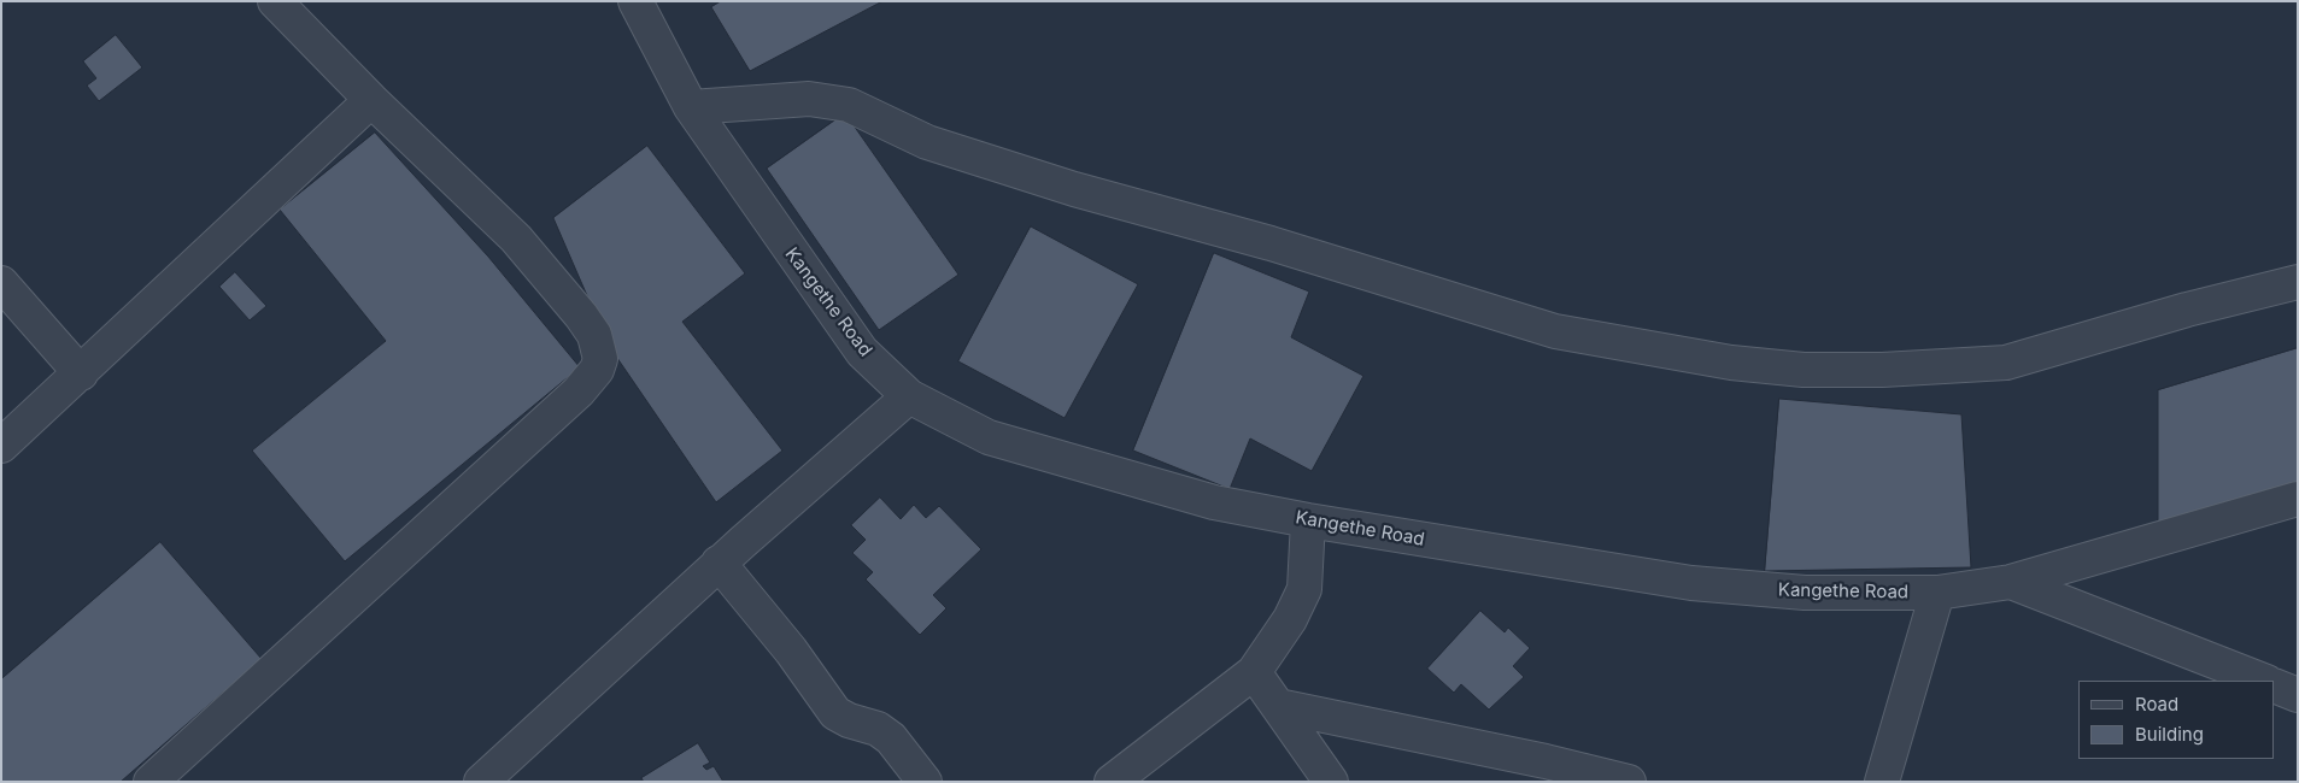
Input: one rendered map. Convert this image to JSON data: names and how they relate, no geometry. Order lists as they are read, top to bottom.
{
  "streets": {
    "street": ["Kangethe Road"]
  },
  "legend": ["Road", "Building"]
}
